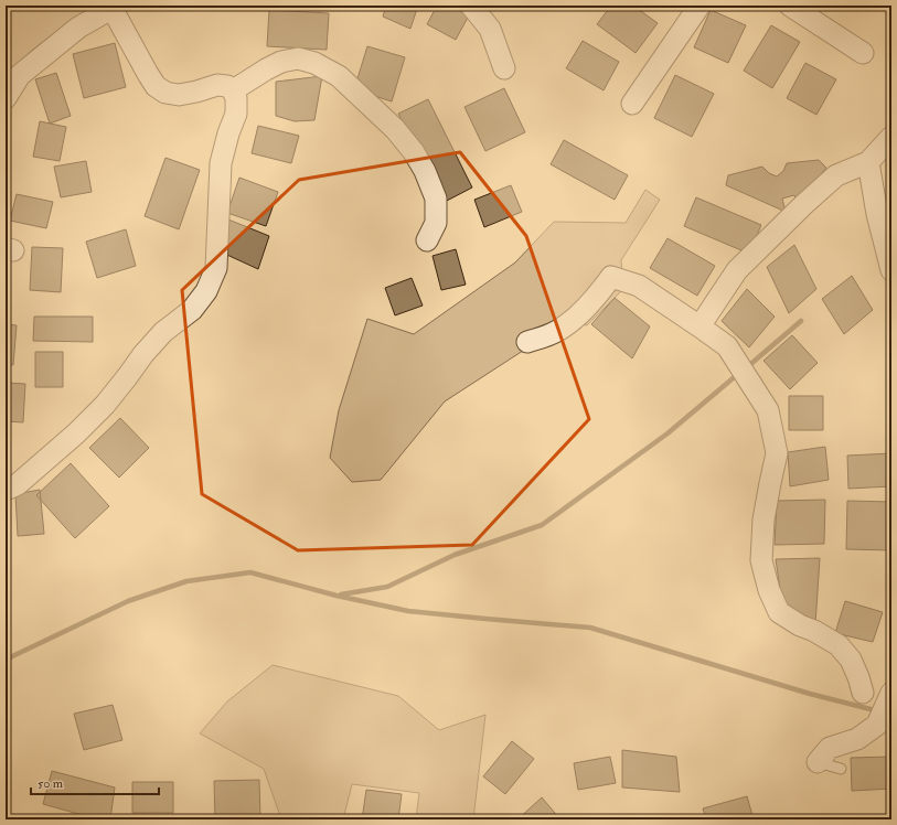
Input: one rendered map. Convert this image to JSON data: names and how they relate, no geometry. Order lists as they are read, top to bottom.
{
  "scale_bar": "50 m"
}
